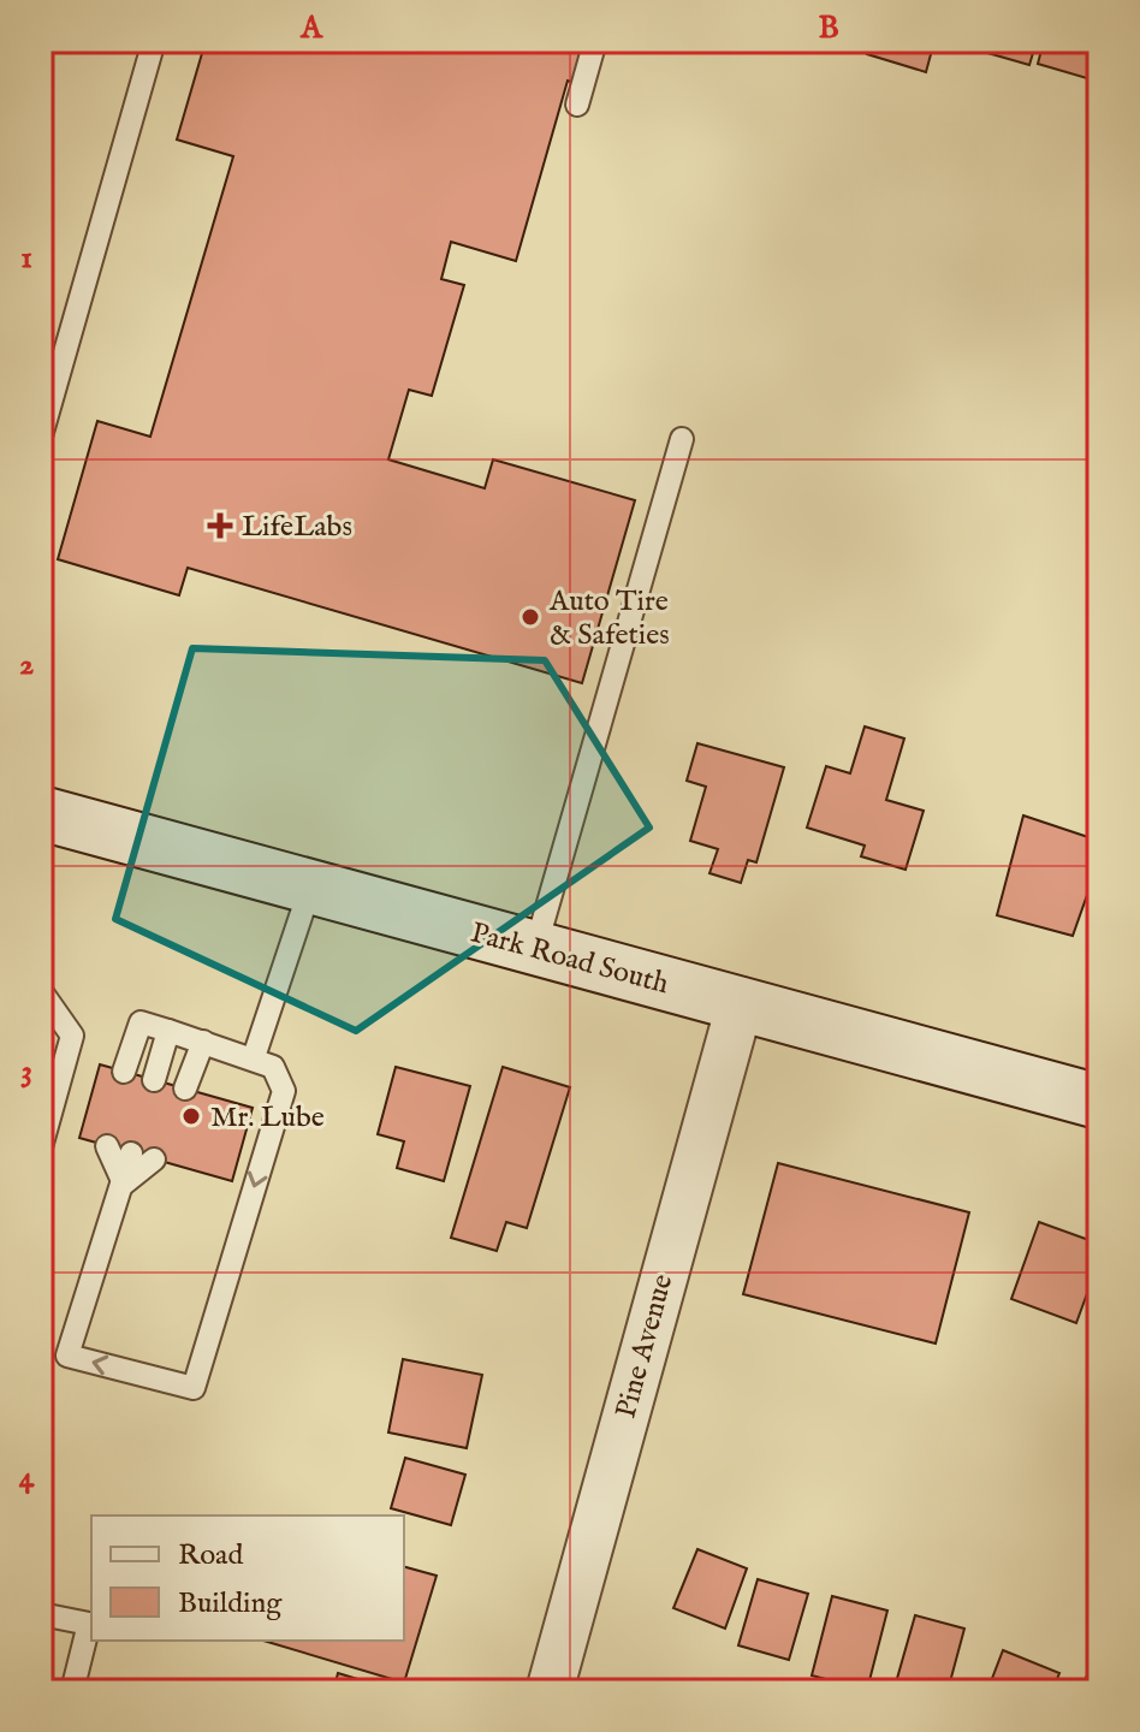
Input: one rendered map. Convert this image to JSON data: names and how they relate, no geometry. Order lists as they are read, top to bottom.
{
  "streets": {
    "main road": ["Park Road South"],
    "street": ["Pine Avenue"]
  },
  "crossings": [
    ["Park Road South", "Pine Avenue"]
  ],
  "places": {
    "health": ["LifeLabs"],
    "other": ["Auto Tire & Safeties", "Mr. Lube"]
  },
  "legend": ["Road", "Building"],
  "grid": {
    "columns": ["A", "B"],
    "rows": [
      "1",
      "2",
      "3",
      "4"
    ]
  }
}
